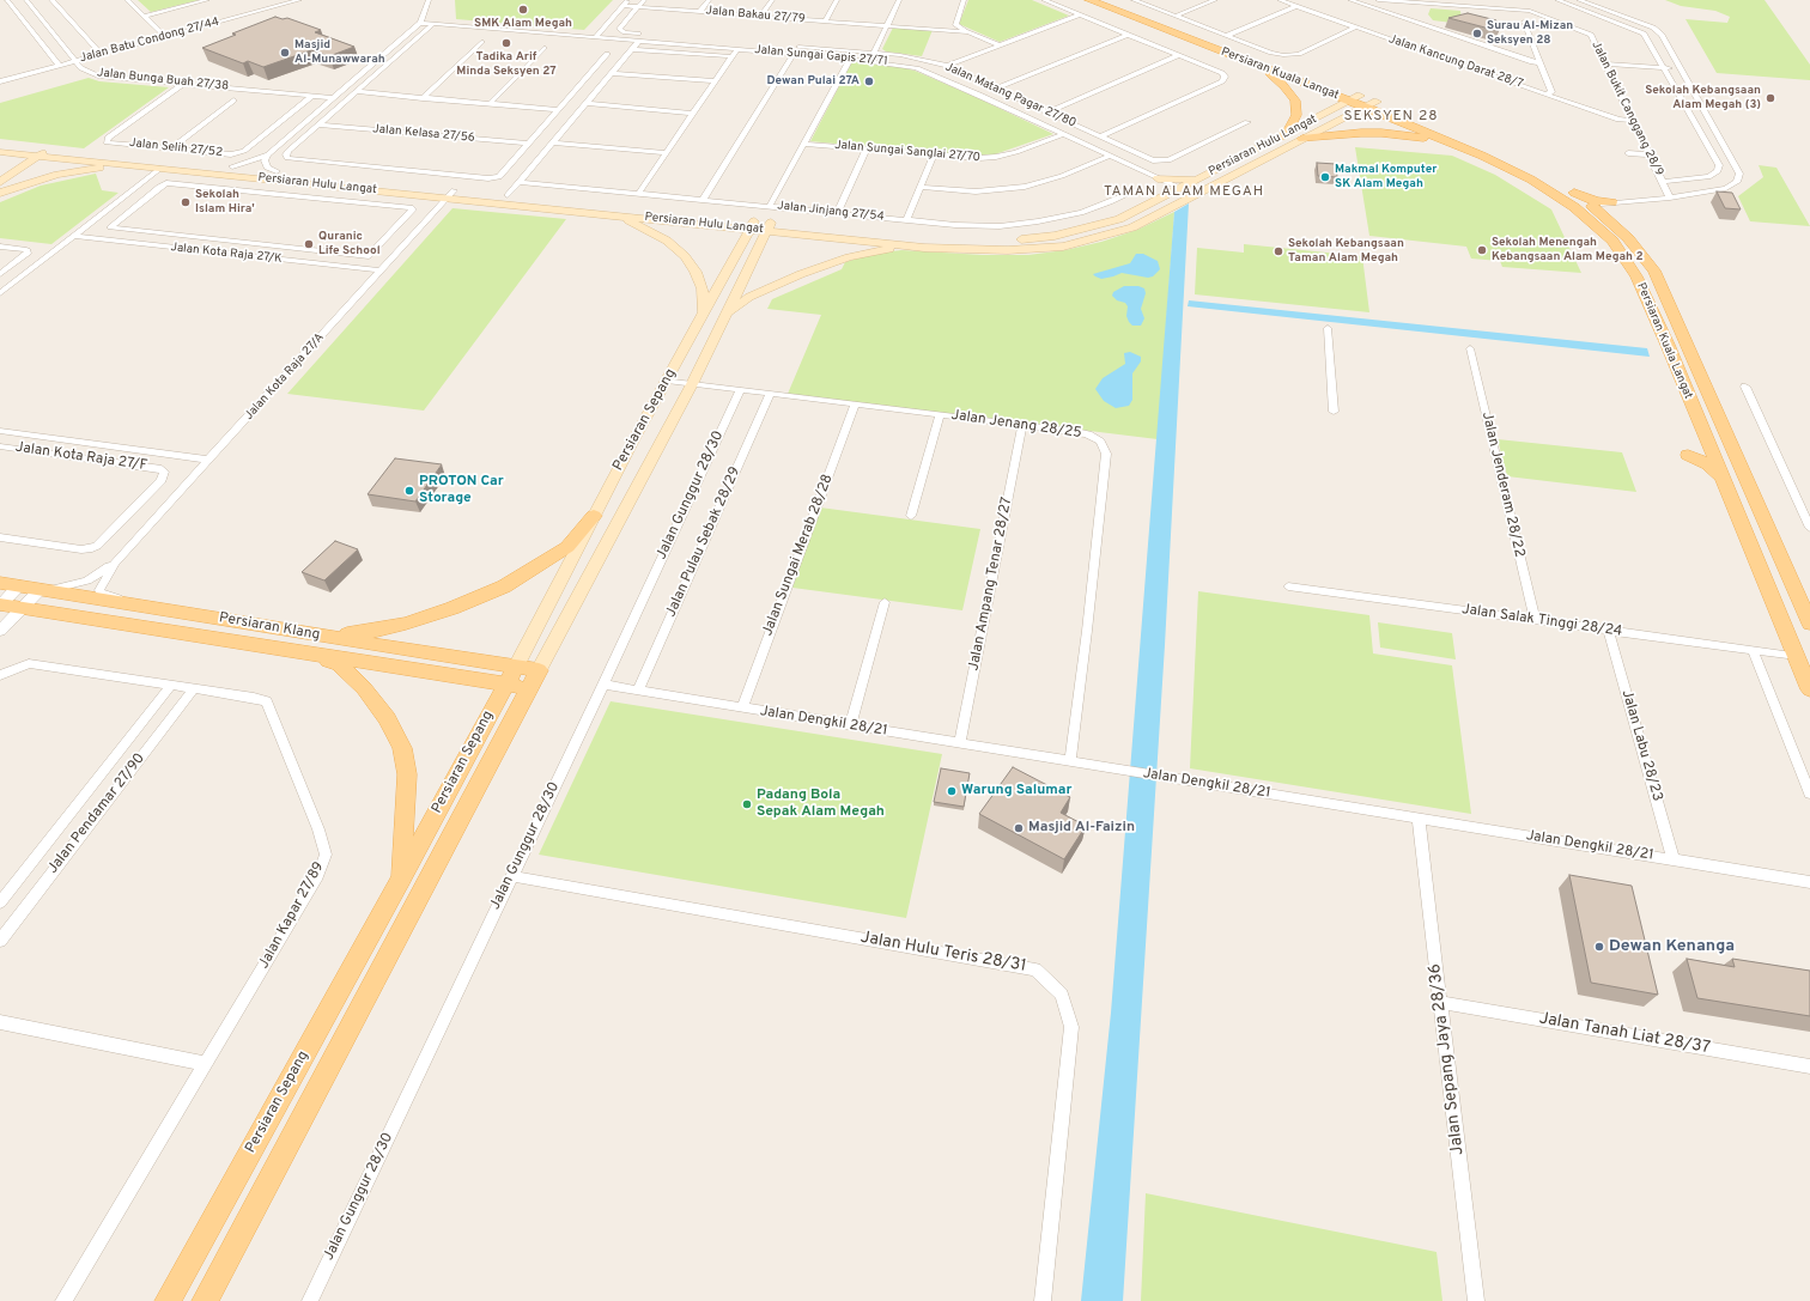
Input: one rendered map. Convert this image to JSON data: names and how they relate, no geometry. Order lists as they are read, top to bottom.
{
  "streets": {
    "main road": [
      "Persiaran Kuala Langat",
      "Persiaran Hulu Langat",
      "Persiaran Sepang",
      "Persiaran Klang"
    ],
    "street": [
      "Jalan Bakau 27/79",
      "Jalan Batu Condong 27/44",
      "Jalan Sungai Gapis 27/71",
      "Jalan Kancung Darat 28/7",
      "Jalan Bunga Buah 27/38",
      "Jalan Matang Pagar 27/80",
      "Jalan Bukit Canggang 28/9",
      "Jalan Kelasa 27/56",
      "Jalan Selih 27/52",
      "Jalan Sungai Sanglai 27/70",
      "Jalan Jinjang 27/54",
      "Jalan Kota Raja 27/K",
      "Jalan Kota Raja 27/A",
      "Jalan Jenang 28/25",
      "Jalan Kota Raja 27/F",
      "Jalan Jenderam 28/22",
      "Jalan Gunggur 28/30",
      "Jalan Pulau Sebak 28/29",
      "Jalan Sungai Merab 28/28",
      "Jalan Ampang Tenar 28/27",
      "Jalan Salak Tinggi 28/24",
      "Jalan Dengkil 28/21",
      "Jalan Labu 28/23",
      "Jalan Pendamar 27/90",
      "Jalan Kapar 27/89",
      "Jalan Hulu Teris 28/31",
      "Jalan Tanah Liat 28/37",
      "Jalan Sepang Jaya 28/36"
    ]
  },
  "crossings": [
    ["Jalan Batu Condong 27/44", "Jalan Bunga Buah 27/38"],
    ["Jalan Sungai Gapis 27/71", "Persiaran Hulu Langat"],
    ["Jalan Sungai Gapis 27/71", "Jalan Sungai Sanglai 27/70"],
    ["Jalan Kancung Darat 28/7", "Jalan Bukit Canggang 28/9"],
    ["Persiaran Kuala Langat", "Persiaran Hulu Langat"],
    ["Persiaran Kuala Langat", "Jalan Salak Tinggi 28/24"],
    ["Jalan Bunga Buah 27/38", "Jalan Selih 27/52"],
    ["Persiaran Hulu Langat", "Jalan Kota Raja 27/A"],
    ["Persiaran Hulu Langat", "Persiaran Sepang"],
    ["Jalan Kota Raja 27/K", "Jalan Kota Raja 27/A"],
    ["Jalan Kota Raja 27/A", "Persiaran Klang"],
    ["Persiaran Sepang", "Jalan Jenang 28/25"],
    ["Persiaran Sepang", "Persiaran Klang"],
    ["Jalan Jenang 28/25", "Jalan Gunggur 28/30"],
    ["Jalan Jenang 28/25", "Jalan Pulau Sebak 28/29"],
    ["Jalan Jenang 28/25", "Jalan Sungai Merab 28/28"],
    ["Jalan Jenang 28/25", "Jalan Ampang Tenar 28/27"],
    ["Jalan Jenang 28/25", "Jalan Dengkil 28/21"],
    ["Jalan Jenderam 28/22", "Jalan Salak Tinggi 28/24"],
    ["Jalan Gunggur 28/30", "Jalan Dengkil 28/21"],
    ["Jalan Gunggur 28/30", "Jalan Hulu Teris 28/31"],
    ["Jalan Pulau Sebak 28/29", "Jalan Dengkil 28/21"],
    ["Jalan Sungai Merab 28/28", "Jalan Dengkil 28/21"],
    ["Jalan Ampang Tenar 28/27", "Jalan Dengkil 28/21"],
    ["Jalan Salak Tinggi 28/24", "Jalan Labu 28/23"],
    ["Jalan Dengkil 28/21", "Jalan Labu 28/23"],
    ["Jalan Dengkil 28/21", "Jalan Sepang Jaya 28/36"],
    ["Jalan Pendamar 27/90", "Jalan Kapar 27/89"],
    ["Jalan Tanah Liat 28/37", "Jalan Sepang Jaya 28/36"]
  ],
  "districts": ["SEKSYEN 28", "TAMAN ALAM MEGAH"],
  "places": [
    "SMK Alam Megah",
    "Surau Al-Mizan Seksyen 28",
    "Tadika Arif Minda Seksyen 27",
    "Masjid Al-Munawwarah",
    "Dewan Pulai 27A",
    "Sekolah Kebangsaan Alam Megah (3)",
    "Makmal Komputer SK Alam Megah",
    "Sekolah Islam Hira'",
    "Quranic Life School",
    "Sekolah Menengah Kebangsaan Alam Megah 2",
    "Sekolah Kebangsaan Taman Alam Megah",
    "PROTON Car Storage",
    "Warung Salumar",
    "Padang Bola Sepak Alam Megah",
    "Masjid Al-Faizin",
    "Dewan Kenanga"
  ]
}
